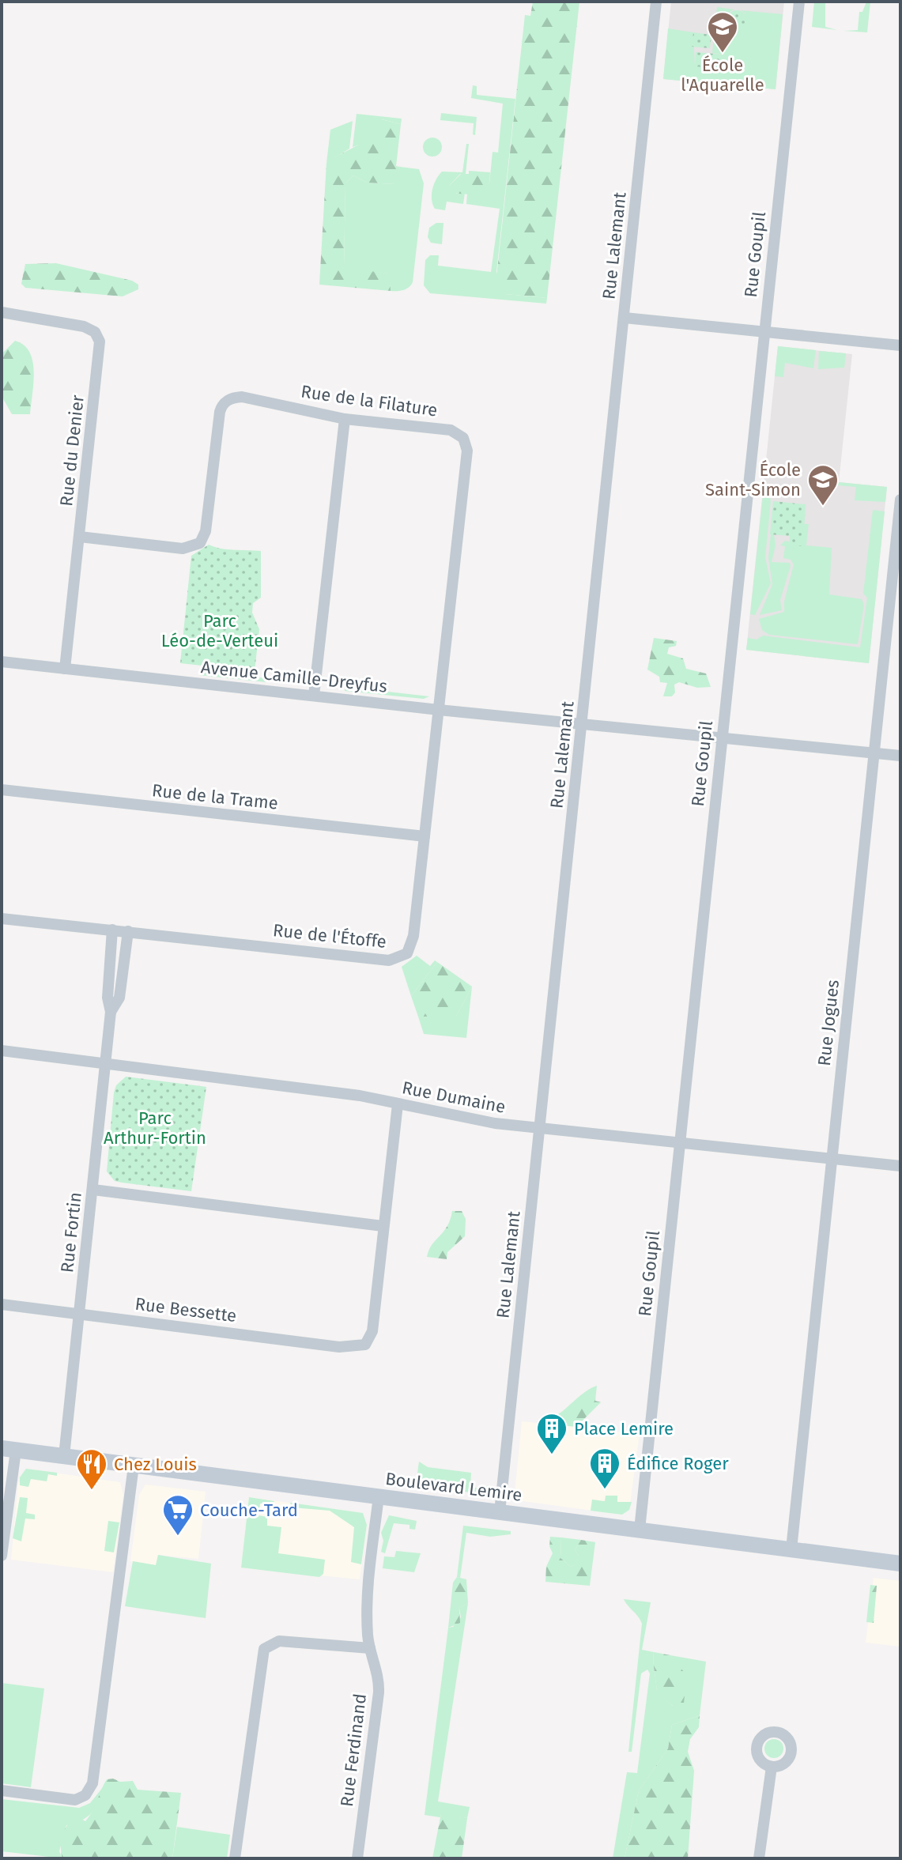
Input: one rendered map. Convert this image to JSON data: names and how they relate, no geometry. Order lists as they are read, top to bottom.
{
  "streets": {
    "main road": ["Boulevard Lemire"],
    "street": [
      "Rue Lalemant",
      "Rue Goupil",
      "Rue de la Filature",
      "Rue du Denier",
      "Avenue Camille-Dreyfus",
      "Rue de la Trame",
      "Rue de l'Étoffe",
      "Rue Jogues",
      "Rue Dumaine",
      "Rue Fortin",
      "Rue Bessette",
      "Rue Ferdinand"
    ]
  },
  "crossings": [
    ["Rue Lalemant", "Avenue Camille-Dreyfus"],
    ["Rue Lalemant", "Rue Dumaine"],
    ["Rue Lalemant", "Boulevard Lemire"],
    ["Rue Goupil", "Avenue Camille-Dreyfus"],
    ["Rue Goupil", "Rue Dumaine"],
    ["Rue Goupil", "Boulevard Lemire"],
    ["Rue de la Filature", "Rue du Denier"],
    ["Rue de la Filature", "Avenue Camille-Dreyfus"],
    ["Rue de la Filature", "Rue de l'Étoffe"],
    ["Rue du Denier", "Avenue Camille-Dreyfus"],
    ["Avenue Camille-Dreyfus", "Rue de l'Étoffe"],
    ["Avenue Camille-Dreyfus", "Rue Jogues"],
    ["Rue de la Trame", "Rue de l'Étoffe"],
    ["Rue de l'Étoffe", "Rue Fortin"],
    ["Rue Jogues", "Rue Dumaine"],
    ["Rue Jogues", "Boulevard Lemire"],
    ["Rue Dumaine", "Rue Fortin"],
    ["Rue Fortin", "Rue Bessette"],
    ["Rue Fortin", "Boulevard Lemire"],
    ["Boulevard Lemire", "Rue Ferdinand"]
  ],
  "parks": ["Parc Léo-de-Verteui", "Parc Arthur-Fortin"],
  "places": {
    "school or university": ["École l'Aquarelle", "École Saint-Simon"],
    "building": ["Place Lemire", "Édifice Roger"],
    "restaurant": ["Chez Louis"],
    "supermarket": ["Couche-Tard"]
  }
}
